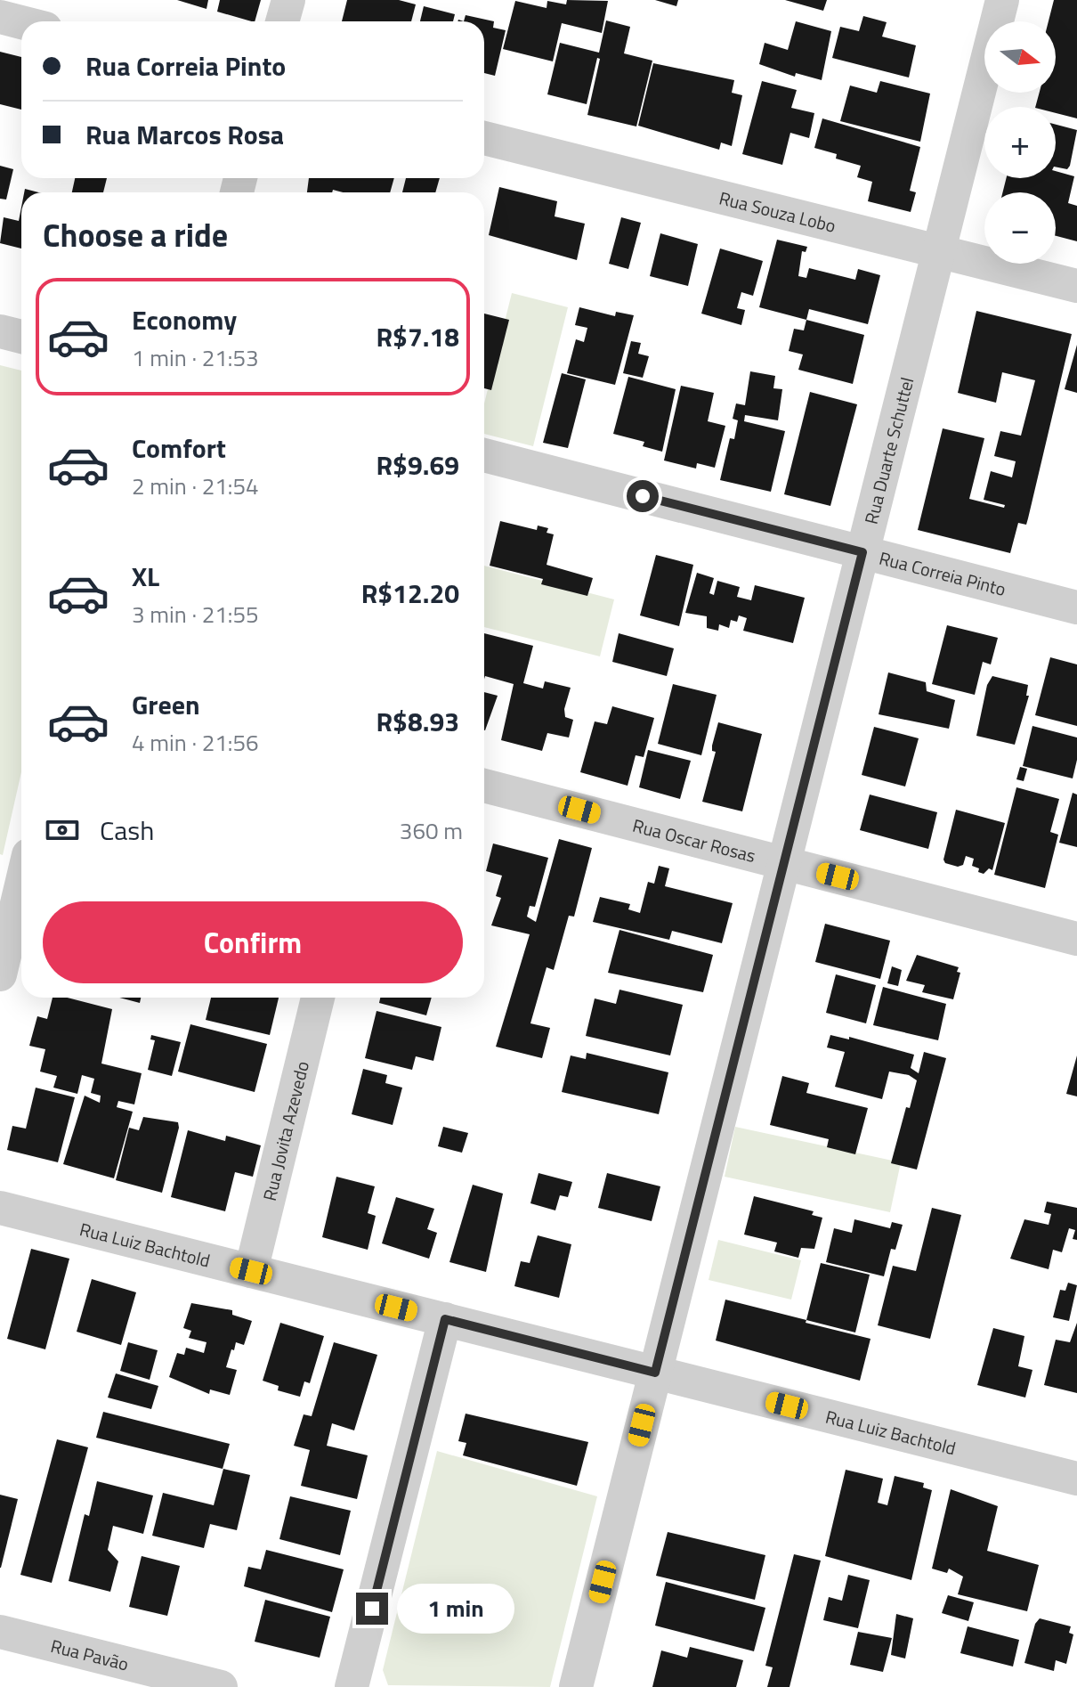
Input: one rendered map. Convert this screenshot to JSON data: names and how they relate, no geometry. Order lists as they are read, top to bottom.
{
  "streets": {
    "street": [
      "Rua Souza Lobo",
      "Rua Duarte Schuttel",
      "Rua Correia Pinto",
      "Rua Oscar Rosas",
      "Rua Jovita Azevedo",
      "Rua Luiz Bachtold",
      "Rua Pavão"
    ]
  },
  "crossings": [
    ["Rua Souza Lobo", "Rua Duarte Schuttel"],
    ["Rua Duarte Schuttel", "Rua Correia Pinto"],
    ["Rua Duarte Schuttel", "Rua Oscar Rosas"],
    ["Rua Duarte Schuttel", "Rua Luiz Bachtold"],
    ["Rua Jovita Azevedo", "Rua Luiz Bachtold"]
  ],
  "north": "right",
  "page": {
    "map_buttons": ["+", "−"],
    "banner": ["Rua Correia Pinto", "Rua Marcos Rosa"],
    "heading": "Choose a ride",
    "list": [
      {
        "name": "Economy",
        "note": "1 min · 21:53",
        "value": "R$7.18"
      },
      {
        "name": "Comfort",
        "note": "2 min · 21:54",
        "value": "R$9.69"
      },
      {
        "name": "XL",
        "note": "3 min · 21:55",
        "value": "R$12.20"
      },
      {
        "name": "Green",
        "note": "4 min · 21:56",
        "value": "R$8.93"
      }
    ],
    "pay": ["Cash", "360 m"],
    "buttons": "Confirm",
    "bubble": "1 min"
  }
}
